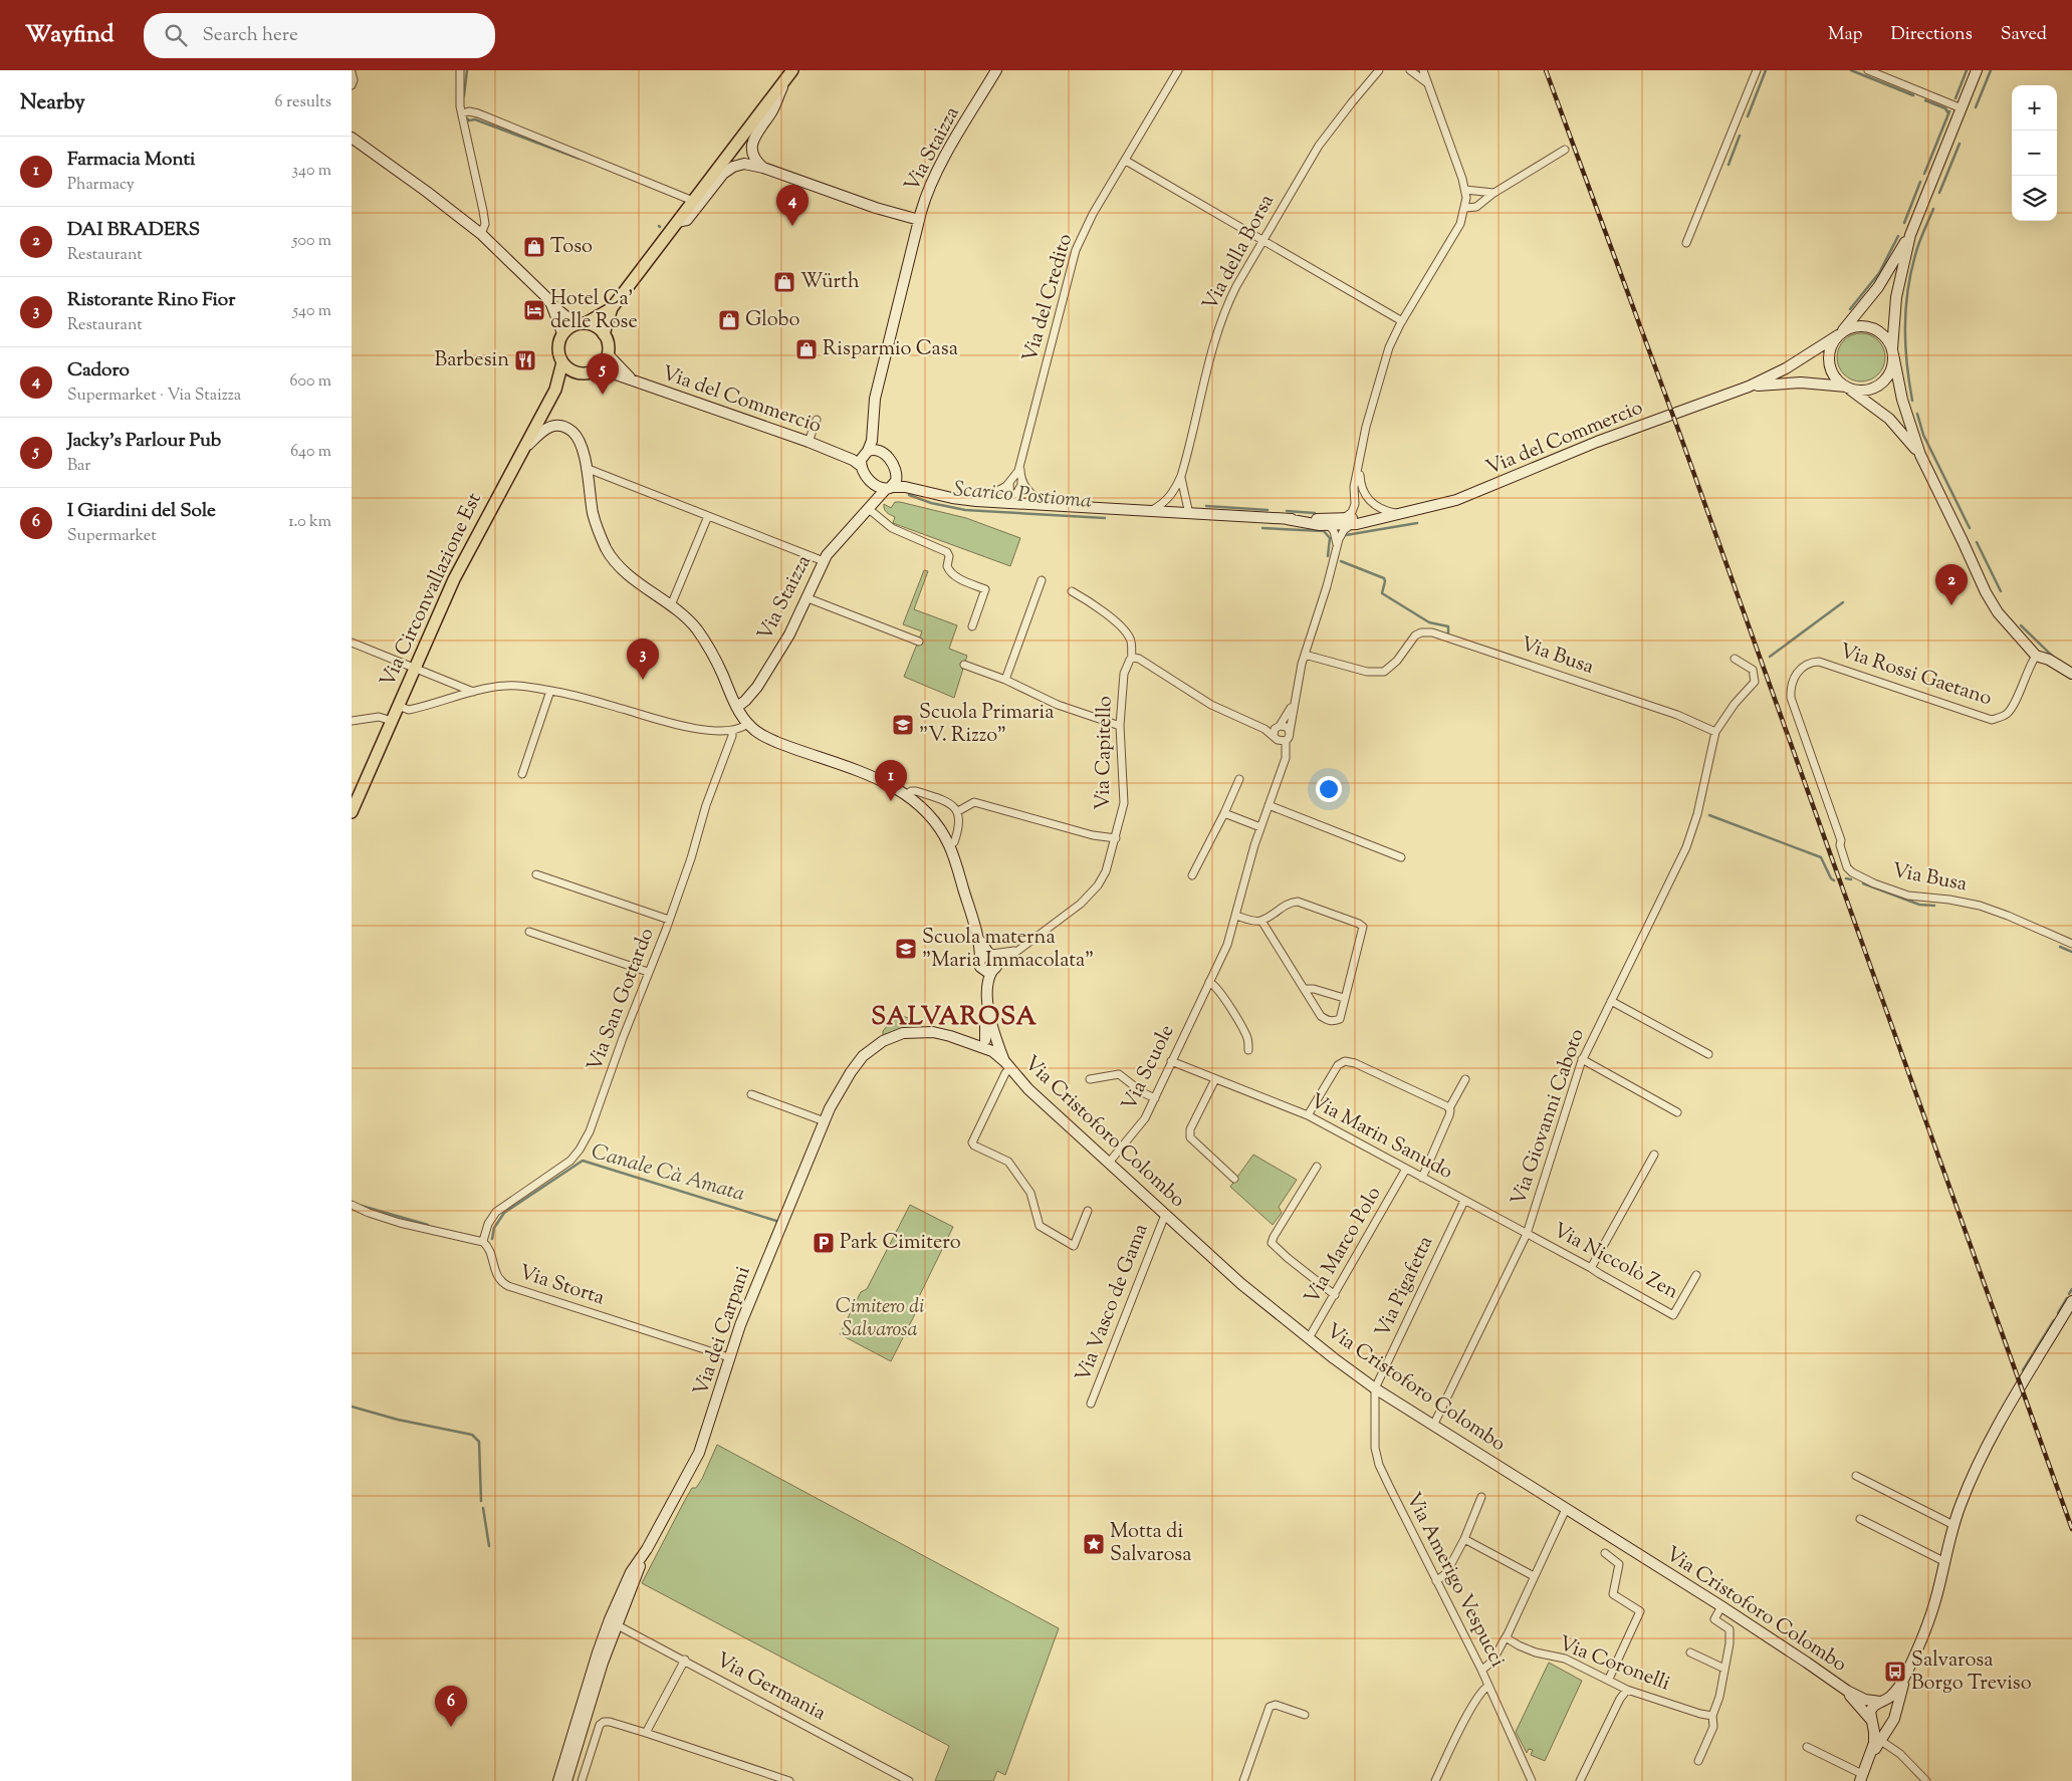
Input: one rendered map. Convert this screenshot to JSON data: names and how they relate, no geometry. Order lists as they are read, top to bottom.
{
  "streets": {
    "main road": ["Via Circonvallazione Est"],
    "street": [
      "Via Staizza",
      "Via della Borsa",
      "Via del Credito",
      "Via del Commercio",
      "Via Busa",
      "Via Rossi Gaetano",
      "Via Capitello",
      "Via San Gottardo",
      "Via Scuole",
      "Via Giovanni Caboto",
      "Via Cristoforo Colombo",
      "Via Marin Sanudo",
      "Via Marco Polo",
      "Via Niccolò Zen",
      "Via Storta",
      "Via Pigafetta",
      "Via Vasco de Gama",
      "Via dei Carpani",
      "Via Amerigo Vespucci",
      "Via Coronelli",
      "Via Germania"
    ]
  },
  "crossings": [
    ["Via Staizza", "Via del Commercio"],
    ["Via della Borsa", "Via del Commercio"],
    ["Via del Credito", "Via del Commercio"],
    ["Via del Commercio", "Via Scuole"],
    ["Via Busa", "Via Rossi Gaetano"],
    ["Via Busa", "Via Scuole"],
    ["Via Busa", "Via Giovanni Caboto"],
    ["Via San Gottardo", "Via Storta"],
    ["Via Scuole", "Via Cristoforo Colombo"],
    ["Via Scuole", "Via Marin Sanudo"],
    ["Via Giovanni Caboto", "Via Cristoforo Colombo"],
    ["Via Giovanni Caboto", "Via Marin Sanudo"],
    ["Via Giovanni Caboto", "Via Niccolò Zen"],
    ["Via Cristoforo Colombo", "Via Marco Polo"],
    ["Via Cristoforo Colombo", "Via Pigafetta"],
    ["Via Cristoforo Colombo", "Via Vasco de Gama"],
    ["Via Cristoforo Colombo", "Via dei Carpani"],
    ["Via Cristoforo Colombo", "Via Amerigo Vespucci"],
    ["Via Marin Sanudo", "Via Marco Polo"],
    ["Via Marin Sanudo", "Via Niccolò Zen"],
    ["Via Marin Sanudo", "Via Pigafetta"],
    ["Via Storta", "Via dei Carpani"],
    ["Via Pigafetta", "Via Amerigo Vespucci"],
    ["Via dei Carpani", "Via Germania"]
  ],
  "districts": ["SALVAROSA"],
  "water": ["Scarico Postioma", "Canale Cà Amata"],
  "parks": ["Cimitero di Salvarosa"],
  "places": {
    "shop": [
      "Toso",
      "Würth",
      "Globo",
      "Risparmio Casa"
    ],
    "hotel": ["Hotel Ca' delle Rose"],
    "restaurant": ["Barbesin"],
    "school or university": ["Scuola Primaria \"V. Rizzo\"", "Scuola materna \"Maria Immacolata\""],
    "parking": ["Park Cimitero"],
    "place": ["Motta di Salvarosa"],
    "bus stop": ["Salvarosa Borgo Treviso"]
  },
  "page": {
    "header": "Wayfind",
    "search": "Search here",
    "nav": ["Map", "Directions", "Saved"],
    "heading": ["Nearby", "6 results"],
    "map_buttons": ["+", "−"],
    "list": [
      {
        "mark": "1",
        "name": "Farmacia Monti",
        "note": "Pharmacy",
        "value": "340 m"
      },
      {
        "mark": "2",
        "name": "DAI BRADERS",
        "note": "Restaurant",
        "value": "500 m"
      },
      {
        "mark": "3",
        "name": "Ristorante Rino Fior",
        "note": "Restaurant",
        "value": "540 m"
      },
      {
        "mark": "4",
        "name": "Cadoro",
        "note": "Supermarket · Via Staizza",
        "value": "600 m"
      },
      {
        "mark": "5",
        "name": "Jacky's Parlour Pub",
        "note": "Bar",
        "value": "640 m"
      },
      {
        "mark": "6",
        "name": "I Giardini del Sole",
        "note": "Supermarket",
        "value": "1.0 km"
      }
    ],
    "pins": [
      "4",
      "5",
      "2",
      "3",
      "1",
      "6"
    ]
  }
}
